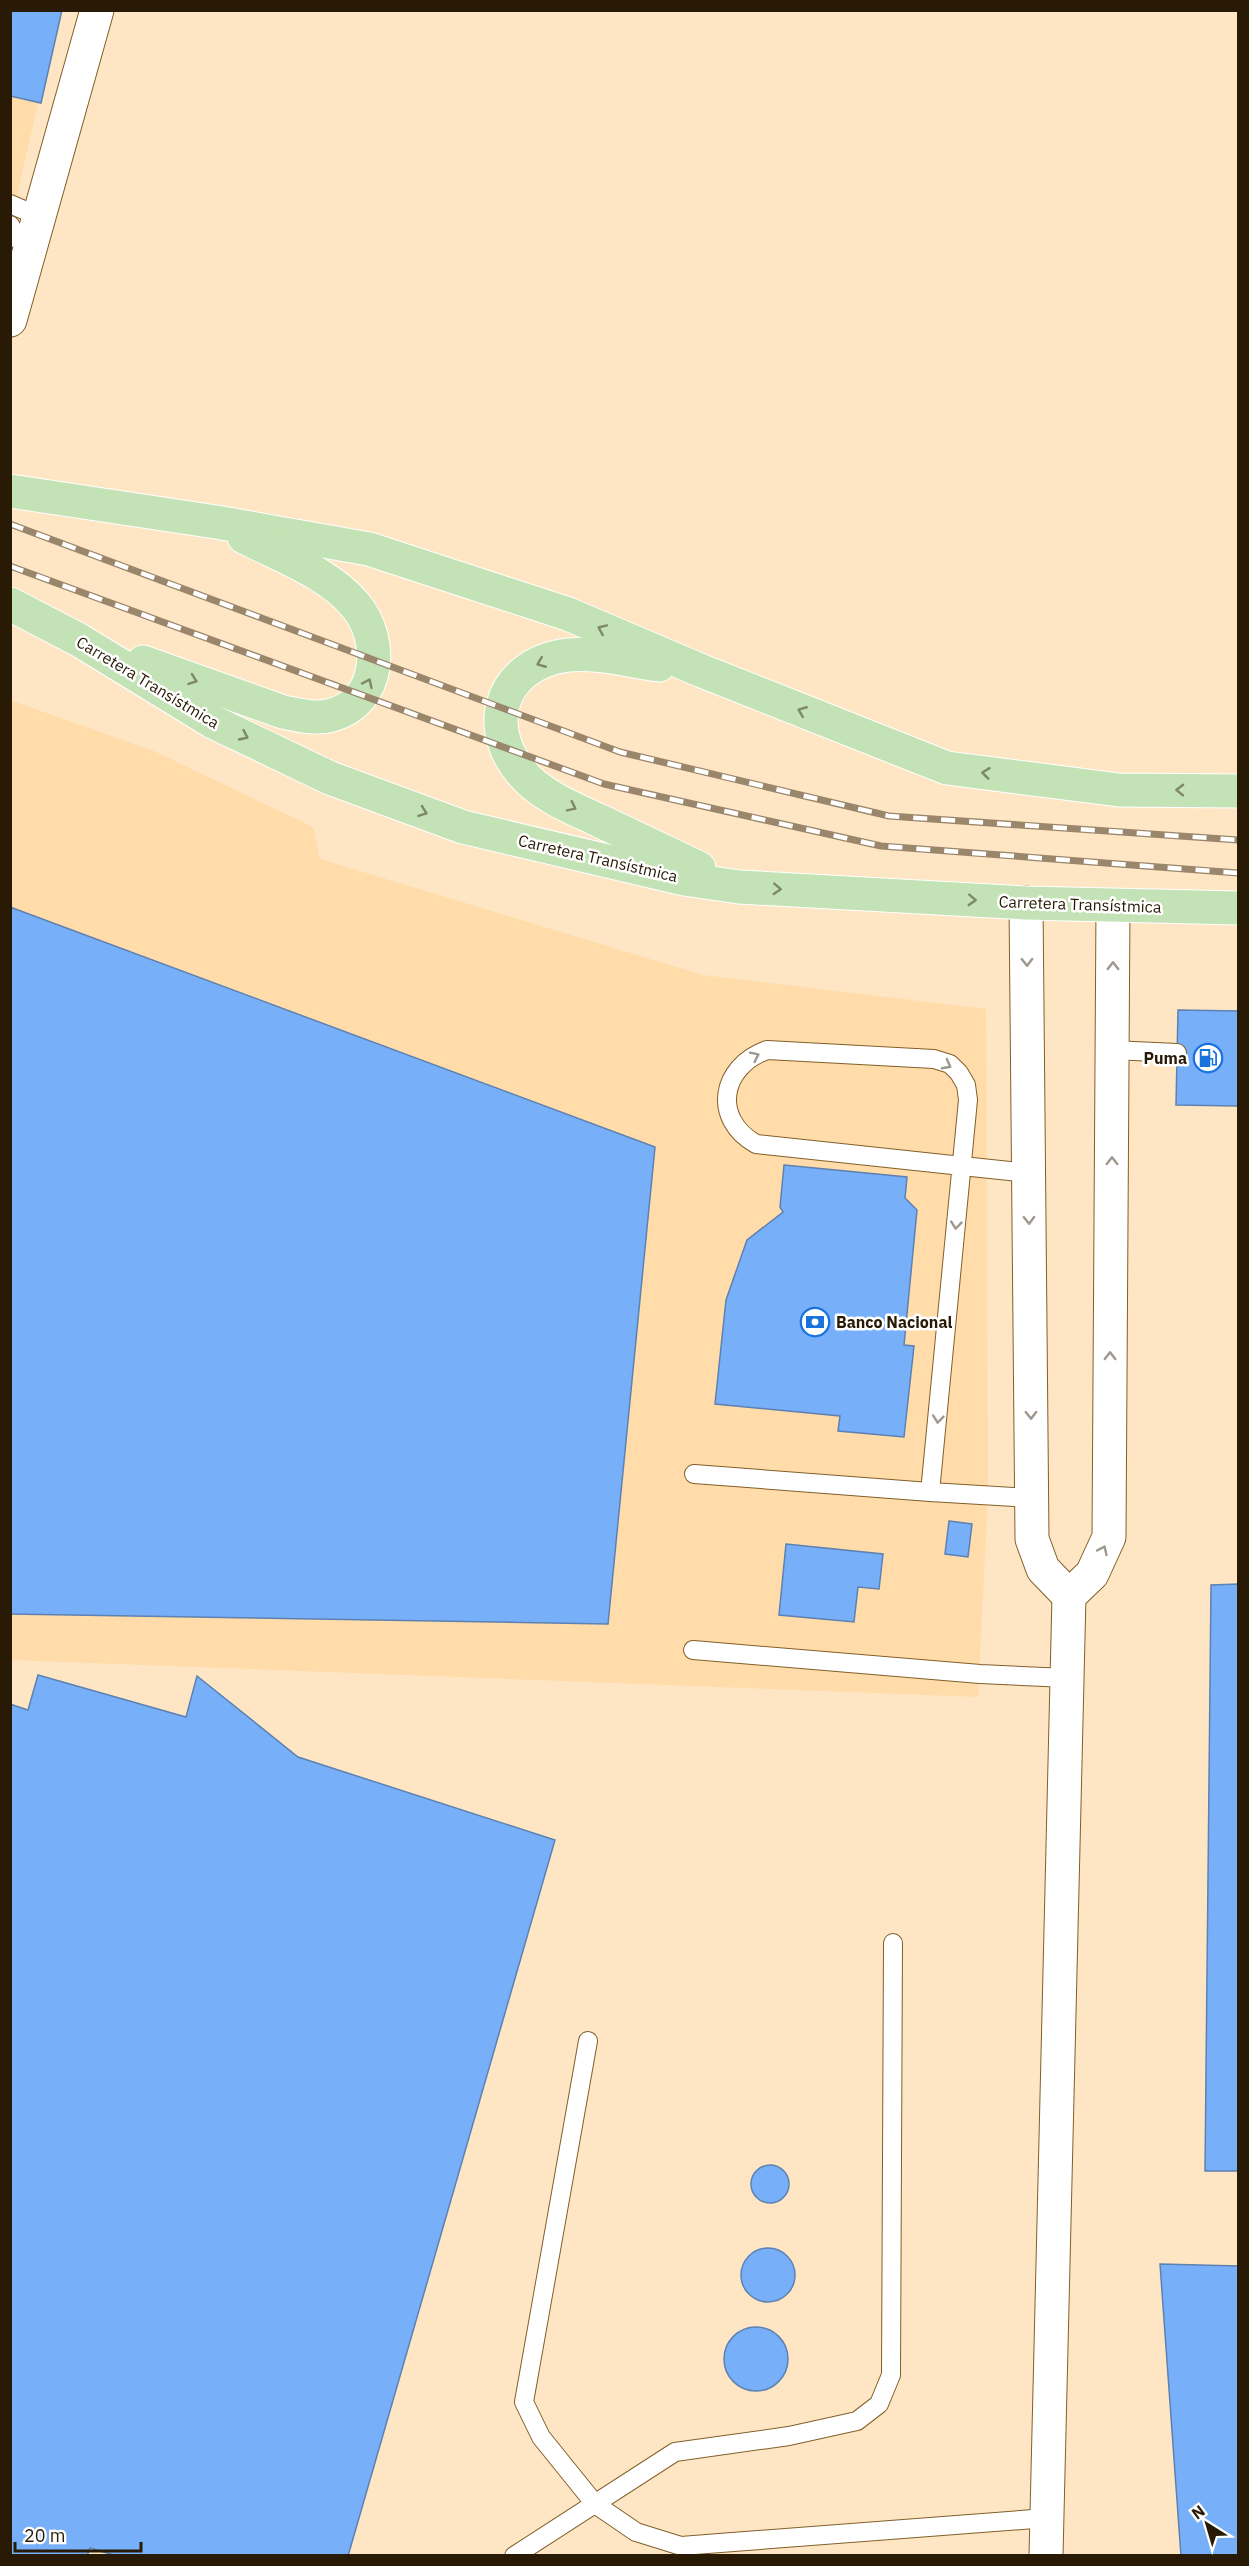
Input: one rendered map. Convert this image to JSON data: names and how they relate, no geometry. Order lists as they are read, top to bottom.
{
  "streets": {
    "main road": ["Carretera Transístmica"]
  },
  "places": {
    "fuel station": ["Puma"],
    "bank": ["Banco Nacional"]
  },
  "scale_bar": "20 m",
  "north": "top left"
}
